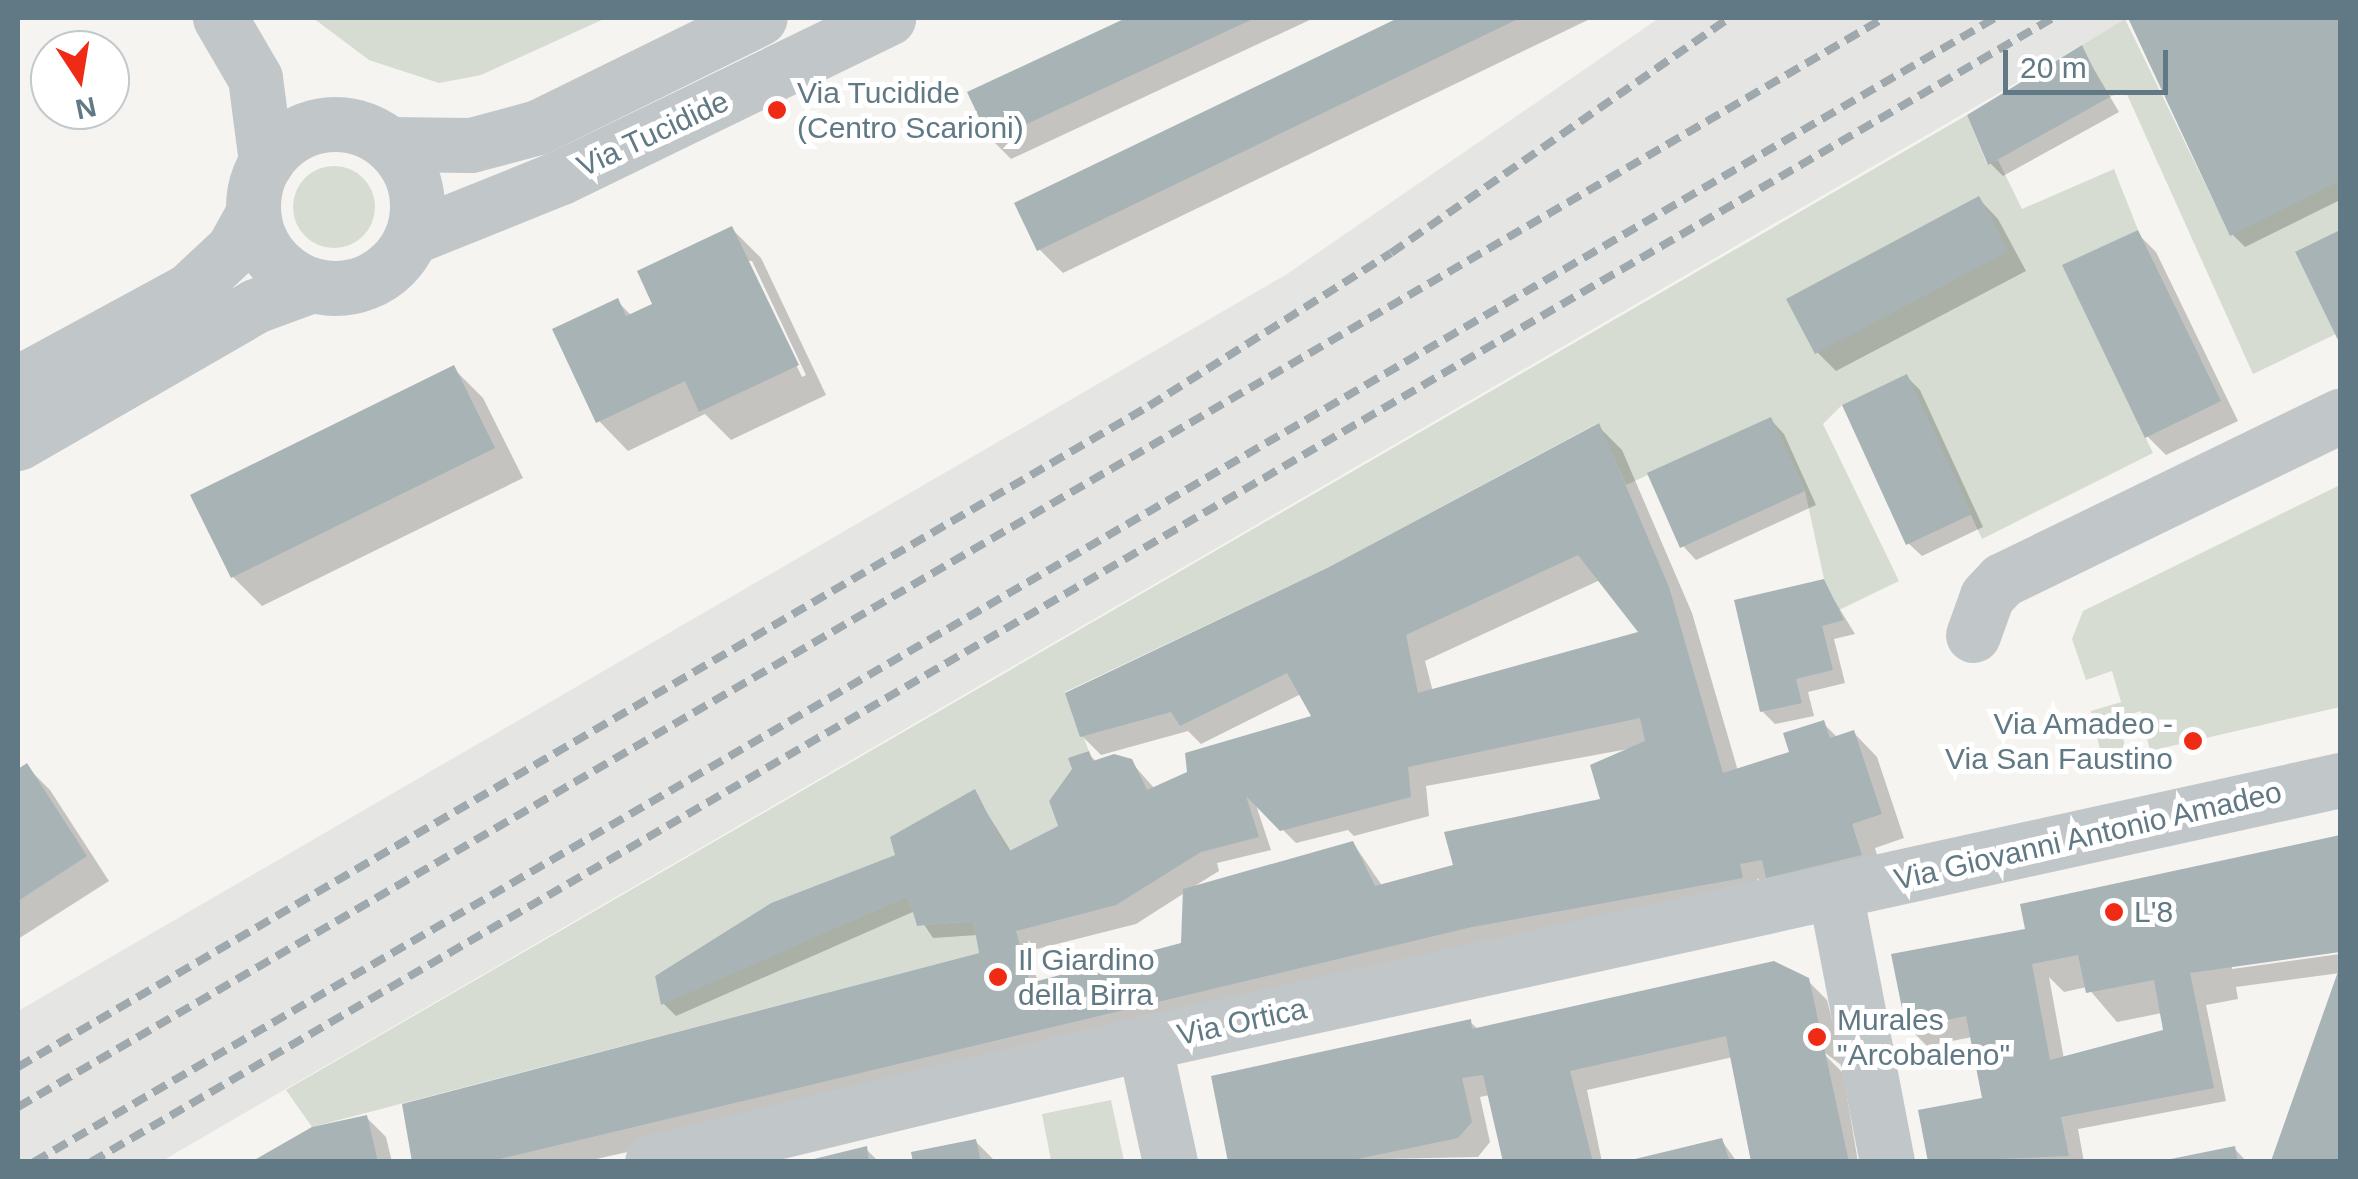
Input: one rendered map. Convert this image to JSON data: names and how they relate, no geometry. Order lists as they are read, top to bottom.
{
  "streets": {
    "street": ["Via Tucidide", "Via Giovanni Antonio Amadeo", "Via Ortica"]
  },
  "crossings": [
    ["Via Giovanni Antonio Amadeo", "Via Ortica"]
  ],
  "places": [
    "Via Tucidide (Centro Scarioni)",
    "Via Amadeo - Via San Faustino",
    "L'8",
    "Il Giardino della Birra",
    "Murales \"Arcobaleno\""
  ],
  "scale_bar": "20 m",
  "north": "bottom"
}
